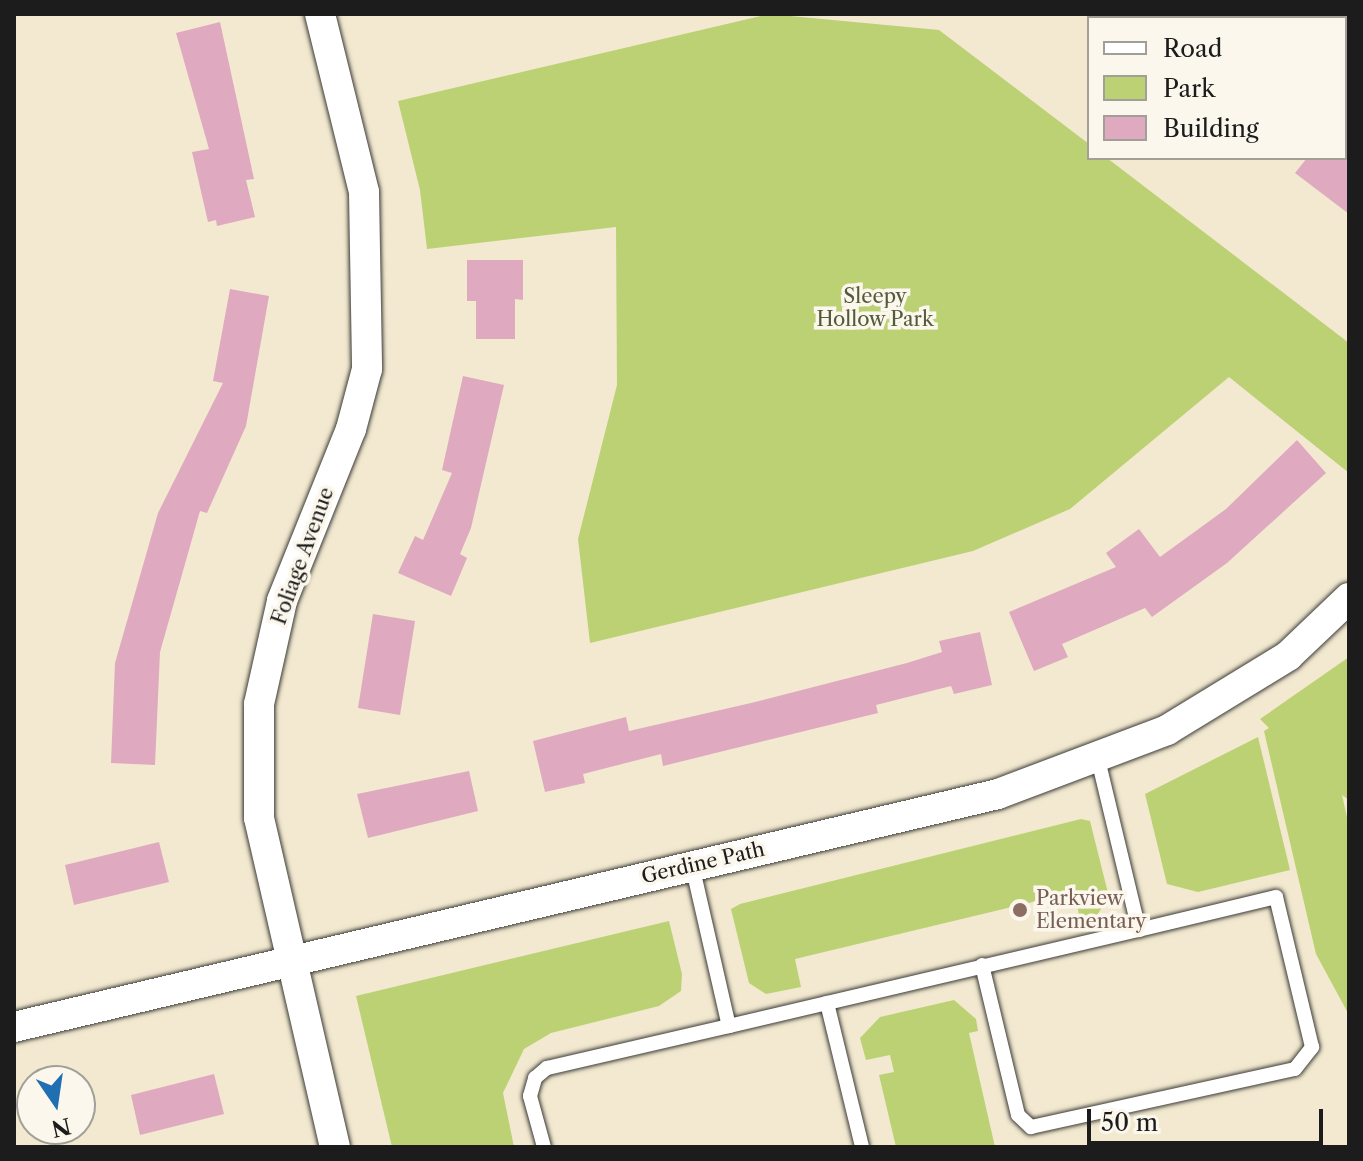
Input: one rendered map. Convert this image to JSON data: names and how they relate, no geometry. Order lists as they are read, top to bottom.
{
  "streets": {
    "street": ["Foliage Avenue", "Gerdine Path"]
  },
  "crossings": [
    ["Foliage Avenue", "Gerdine Path"]
  ],
  "parks": ["Sleepy Hollow Park"],
  "places": ["Parkview Elementary"],
  "legend": ["Road", "Park", "Building"],
  "scale_bar": "50 m",
  "north": "bottom"
}
